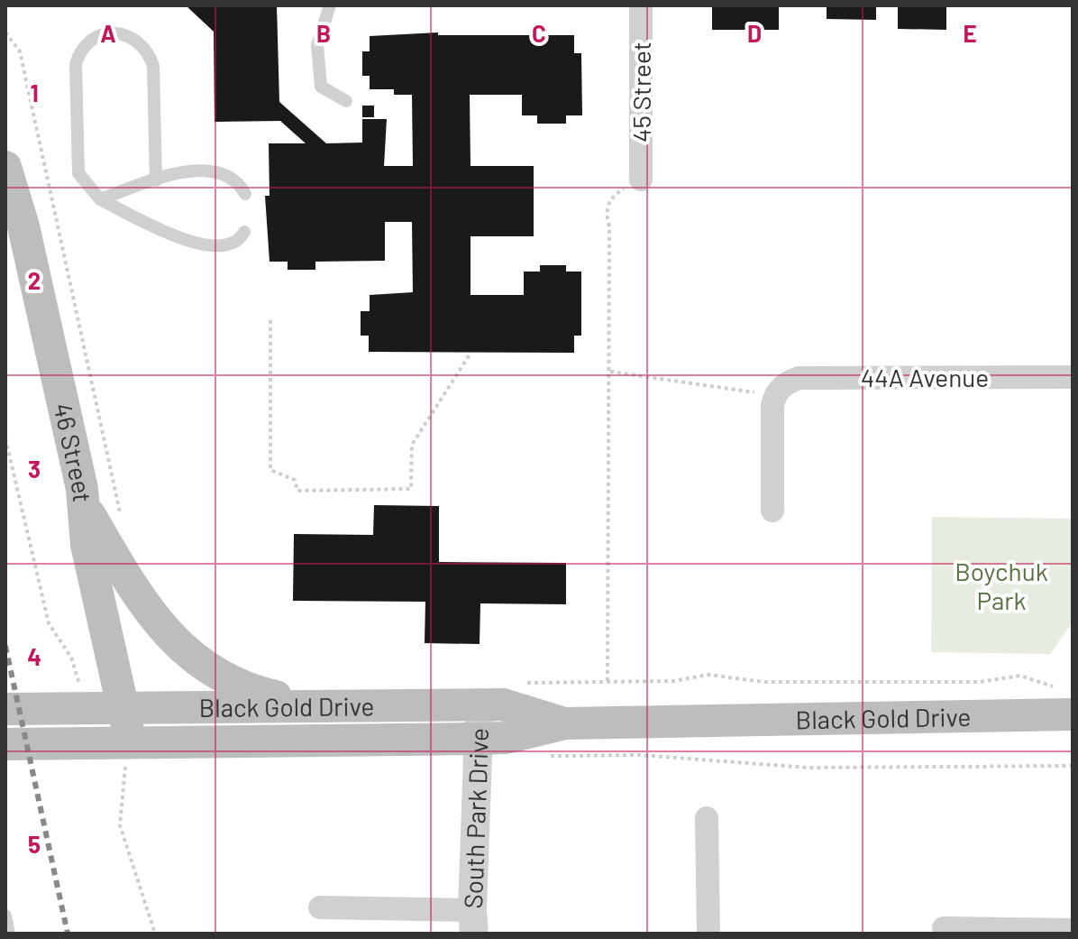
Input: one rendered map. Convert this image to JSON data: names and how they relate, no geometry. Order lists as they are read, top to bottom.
{
  "streets": {
    "main road": ["46 Street", "Black Gold Drive"],
    "street": ["45 Street", "44A Avenue", "South Park Drive"]
  },
  "crossings": [
    ["46 Street", "Black Gold Drive"],
    ["Black Gold Drive", "South Park Drive"]
  ],
  "parks": ["Boychuk Park"],
  "grid": {
    "columns": [
      "A",
      "B",
      "C",
      "D",
      "E"
    ],
    "rows": [
      "1",
      "2",
      "3",
      "4",
      "5"
    ]
  }
}
